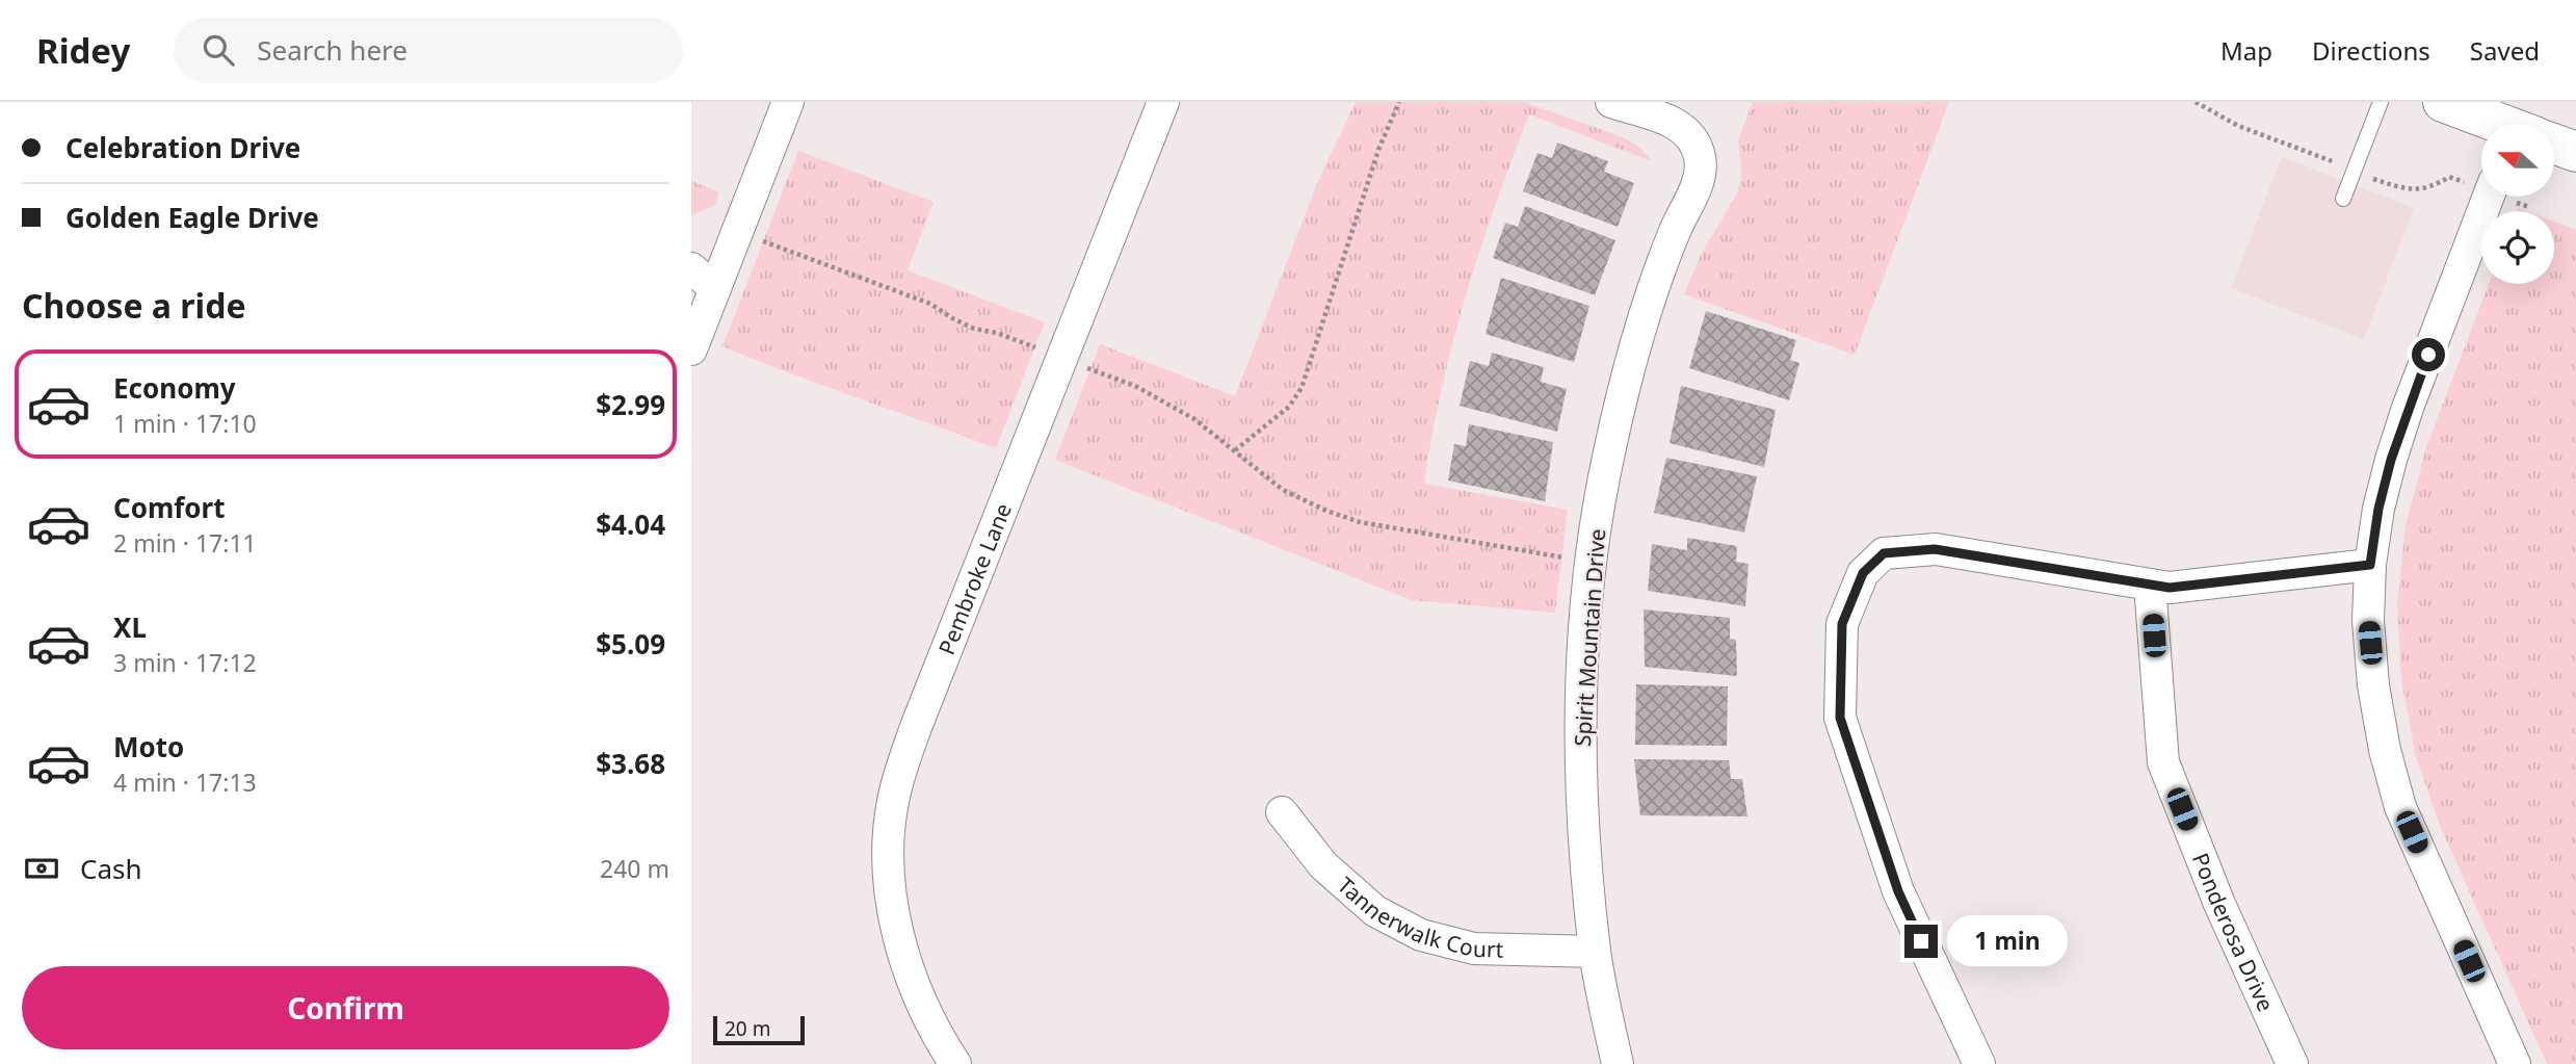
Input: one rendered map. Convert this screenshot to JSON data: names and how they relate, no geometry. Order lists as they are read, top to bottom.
{
  "streets": {
    "street": [
      "Pembroke Lane",
      "Spirit Mountain Drive",
      "Tannerwalk Court",
      "Ponderosa Drive"
    ]
  },
  "crossings": [
    ["Spirit Mountain Drive", "Tannerwalk Court"]
  ],
  "scale_bar": "20 m",
  "north": "left",
  "page": {
    "header": "Ridey",
    "search": "Search here",
    "nav": ["Map", "Directions", "Saved"],
    "banner": ["Celebration Drive", "Golden Eagle Drive"],
    "heading": "Choose a ride",
    "list": [
      {
        "name": "Economy",
        "note": "1 min · 17:10",
        "value": "$2.99"
      },
      {
        "name": "Comfort",
        "note": "2 min · 17:11",
        "value": "$4.04"
      },
      {
        "name": "XL",
        "note": "3 min · 17:12",
        "value": "$5.09"
      },
      {
        "name": "Moto",
        "note": "4 min · 17:13",
        "value": "$3.68"
      }
    ],
    "pay": ["Cash", "240 m"],
    "bubble": "1 min",
    "buttons": "Confirm",
    "scale": "20 m"
  }
}
